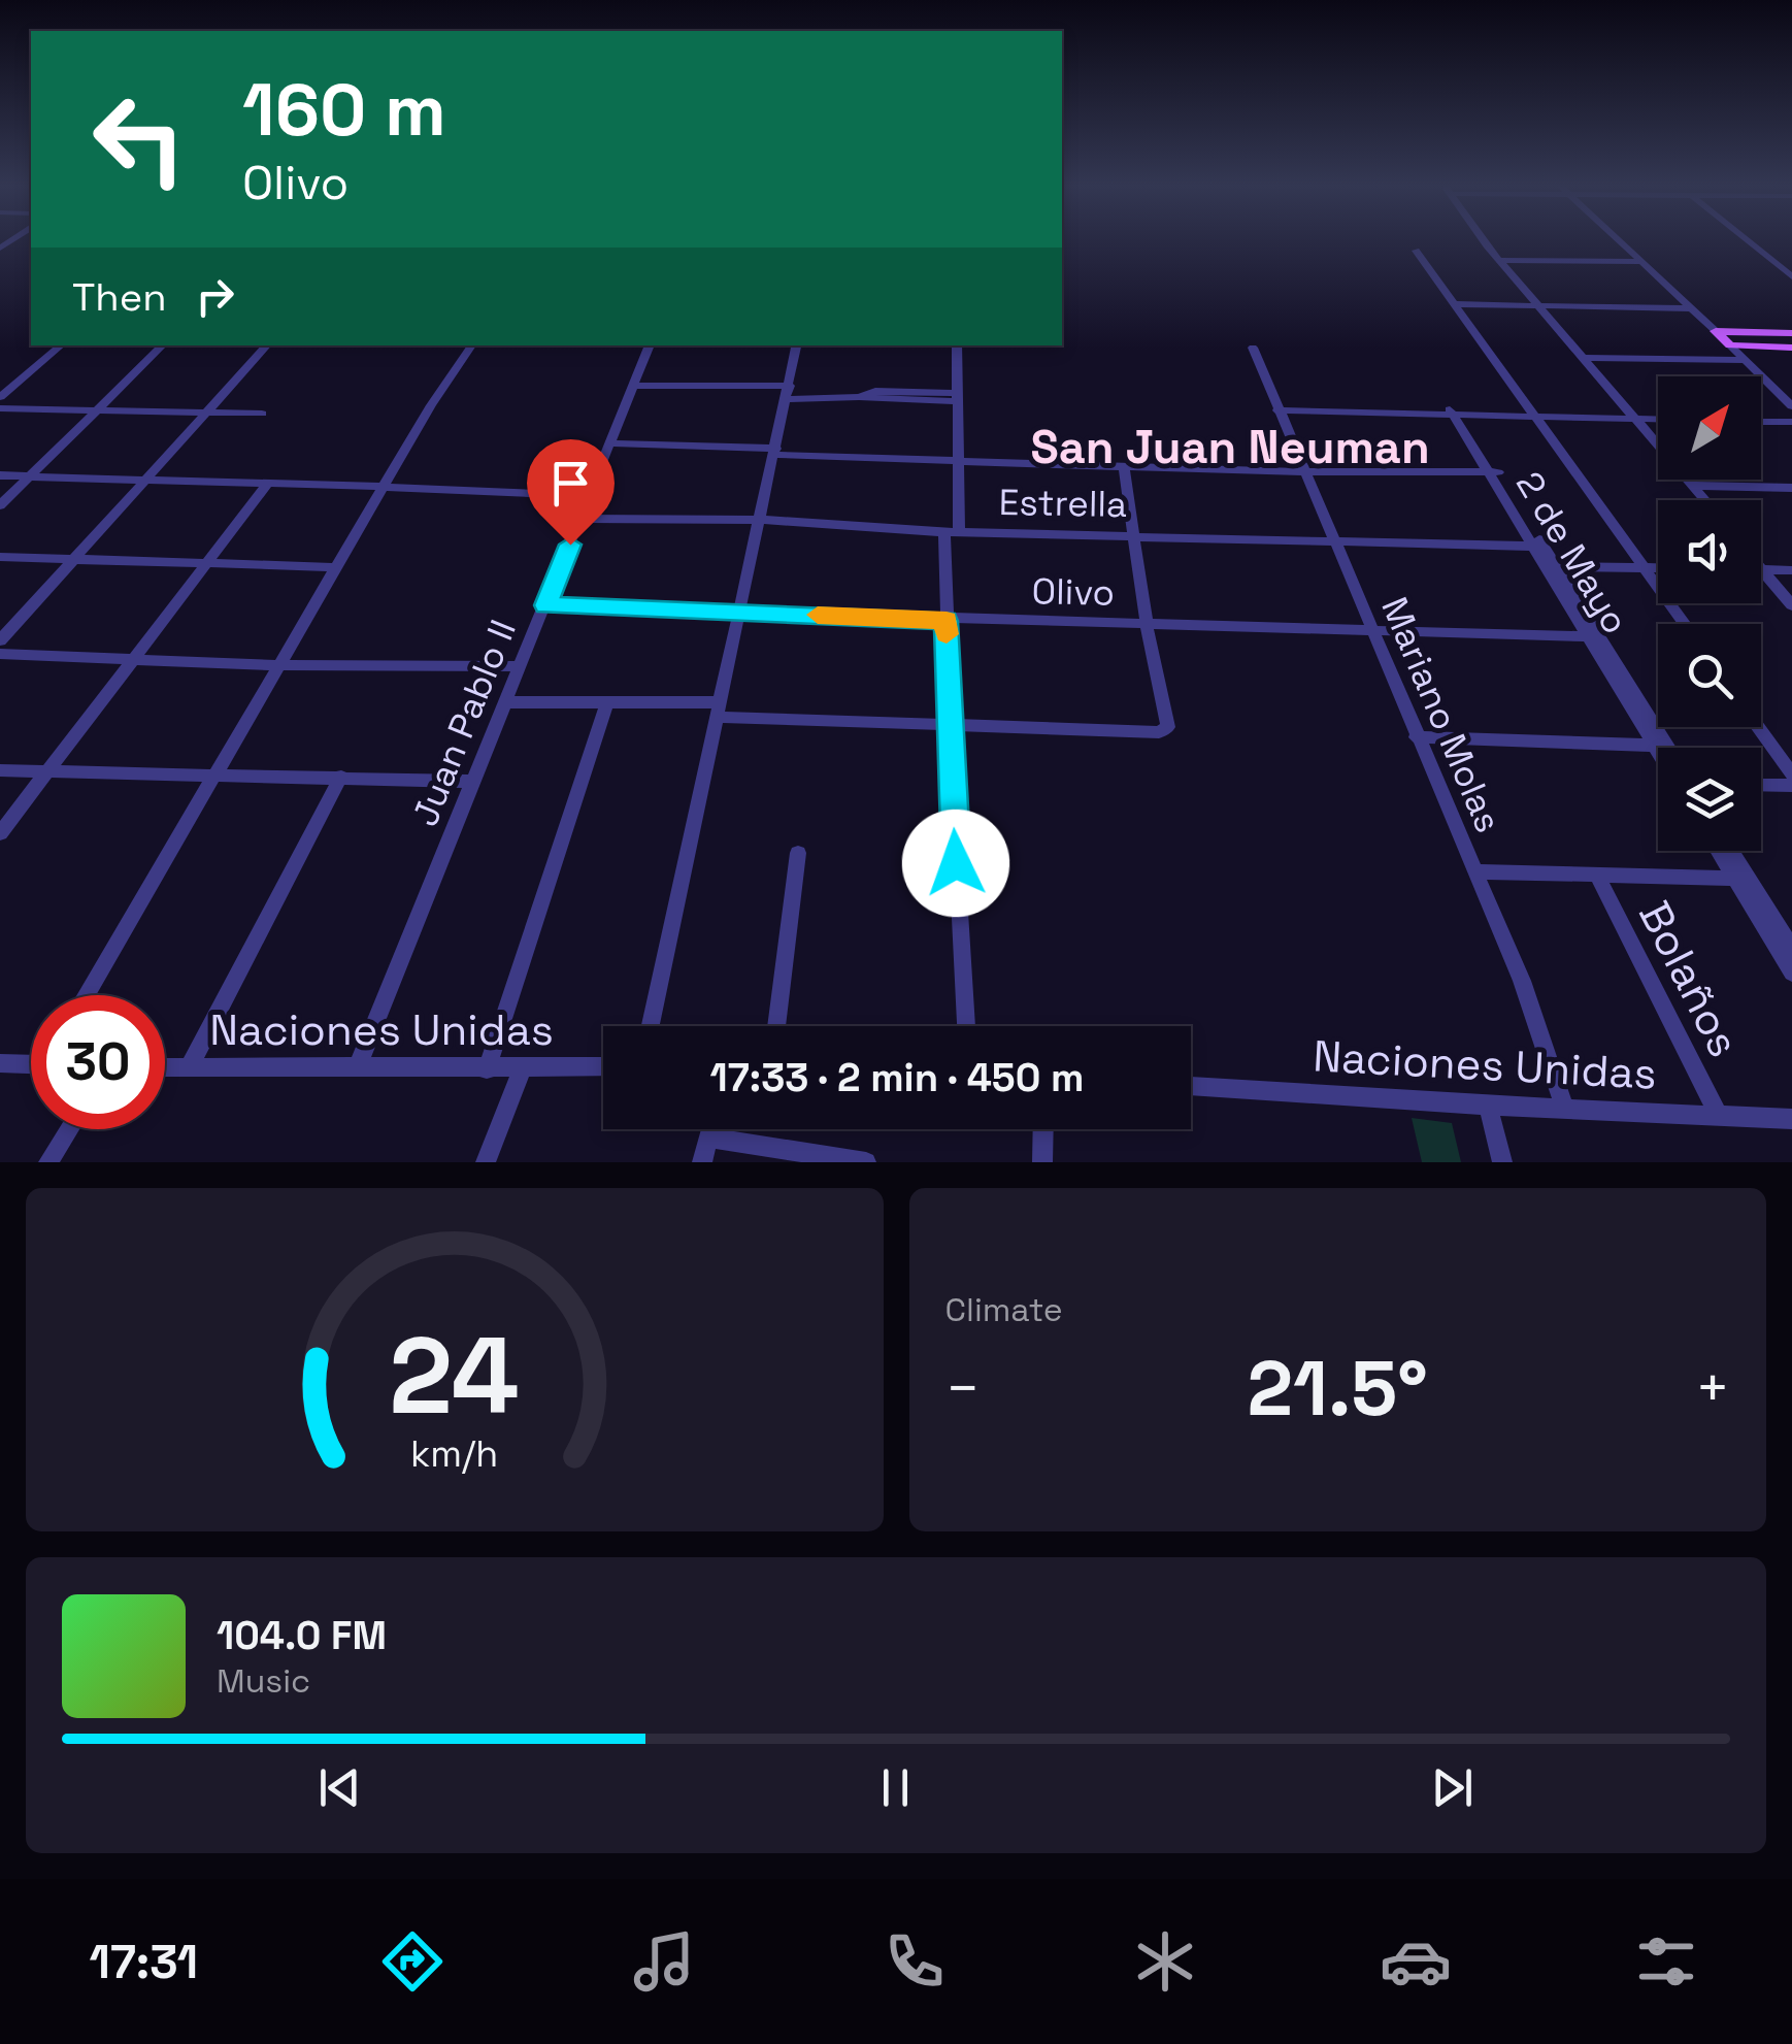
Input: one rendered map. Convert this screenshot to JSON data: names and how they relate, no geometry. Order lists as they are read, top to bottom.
{
  "streets": {
    "street": [
      "Estrella",
      "2 de Mayo",
      "Olivo",
      "Mariano Molas",
      "Juan Pablo II",
      "Bolaños",
      "Naciones Unidas"
    ]
  },
  "crossings": [
    ["Estrella", "2 de Mayo"],
    ["Estrella", "Mariano Molas"],
    ["Estrella", "Juan Pablo II"],
    ["2 de Mayo", "Olivo"],
    ["Olivo", "Mariano Molas"],
    ["Olivo", "Juan Pablo II"],
    ["Mariano Molas", "Naciones Unidas"],
    ["Juan Pablo II", "Naciones Unidas"],
    ["Bolaños", "Naciones Unidas"]
  ],
  "districts": ["San Juan Neuman"],
  "north": "top right",
  "page": {
    "turn": ["160 m", "Olivo"],
    "then": "Then",
    "limit": "30",
    "trip": "17:33 · 2 min · 450 m",
    "tile": "Climate",
    "heat": ["−", "21.5°", "+"],
    "song": ["104.0 FM", "Music"],
    "tabs": "17:31",
    "gauge": ["24", "km/h"]
  }
}
